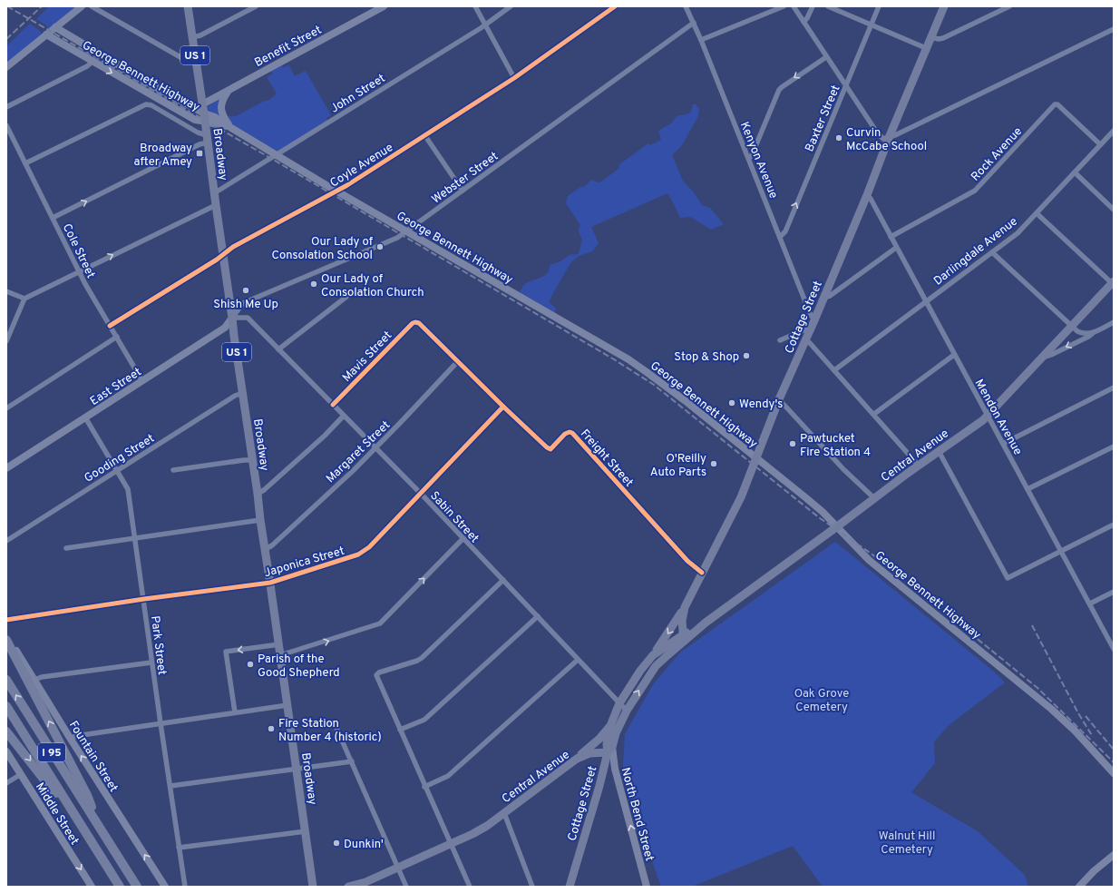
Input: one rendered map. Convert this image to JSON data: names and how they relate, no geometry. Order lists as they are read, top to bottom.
{
  "streets": {
    "highway": ["I 95"],
    "main road": [
      "Benefit Street",
      "US 1",
      "George Bennett Highway",
      "Broadway",
      "Cottage Street",
      "East Street",
      "Central Avenue",
      "Fountain Street",
      "Middle Street",
      "North Bend Street"
    ],
    "street": [
      "John Street",
      "Baxter Street",
      "Rock Avenue",
      "Kenyon Avenue",
      "Coyle Avenue",
      "Webster Street",
      "Cole Street",
      "Darlingdale Avenue",
      "Mavis Street",
      "Mendon Avenue",
      "Margaret Street",
      "Gooding Street",
      "Freight Street",
      "Sabin Street",
      "Japonica Street",
      "Park Street"
    ]
  },
  "crossings": [
    ["Benefit Street", "Broadway"],
    ["George Bennett Highway", "John Street"],
    ["George Bennett Highway", "Broadway"],
    ["George Bennett Highway", "Coyle Avenue"],
    ["George Bennett Highway", "Webster Street"],
    ["George Bennett Highway", "Cottage Street"],
    ["George Bennett Highway", "Central Avenue"],
    ["John Street", "Broadway"],
    ["Baxter Street", "Kenyon Avenue"],
    ["Rock Avenue", "Darlingdale Avenue"],
    ["Rock Avenue", "Mendon Avenue"],
    ["Broadway", "Coyle Avenue"],
    ["Broadway", "Webster Street"],
    ["Broadway", "East Street"],
    ["Broadway", "Margaret Street"],
    ["Broadway", "Gooding Street"],
    ["Broadway", "Sabin Street"],
    ["Broadway", "Japonica Street"],
    ["Kenyon Avenue", "Webster Street"],
    ["Kenyon Avenue", "Cottage Street"],
    ["Coyle Avenue", "Cole Street"],
    ["Webster Street", "East Street"],
    ["Webster Street", "Sabin Street"],
    ["Cole Street", "East Street"],
    ["Darlingdale Avenue", "Mendon Avenue"],
    ["Cottage Street", "Mendon Avenue"],
    ["Cottage Street", "Central Avenue"],
    ["Cottage Street", "Freight Street"],
    ["Cottage Street", "North Bend Street"],
    ["Mavis Street", "Freight Street"],
    ["Mavis Street", "Sabin Street"],
    ["East Street", "Sabin Street"],
    ["East Street", "Park Street"],
    ["Mendon Avenue", "Central Avenue"],
    ["Margaret Street", "Freight Street"],
    ["Margaret Street", "Sabin Street"],
    ["Central Avenue", "Sabin Street"],
    ["Central Avenue", "North Bend Street"],
    ["Gooding Street", "Park Street"],
    ["Freight Street", "Japonica Street"],
    ["Sabin Street", "Japonica Street"],
    ["Japonica Street", "Park Street"]
  ],
  "one_way": [
    "Baxter Street",
    "Fountain Street",
    "Middle Street",
    "North Bend Street"
  ],
  "parks": ["Oak Grove Cemetery", "Walnut Hill Cemetery"],
  "places": {
    "other": [
      "Curvin McCabe School",
      "Our Lady of Consolation School",
      "Our Lady of Consolation Church",
      "Shish Me Up",
      "Stop & Shop",
      "Wendy's",
      "Pawtucket Fire Station 4",
      "O'Reilly Auto Parts",
      "Parish of the Good Shepherd",
      "Fire Station Number 4 (historic)",
      "Dunkin'"
    ],
    "transit": ["Broadway after Amey"]
  }
}
